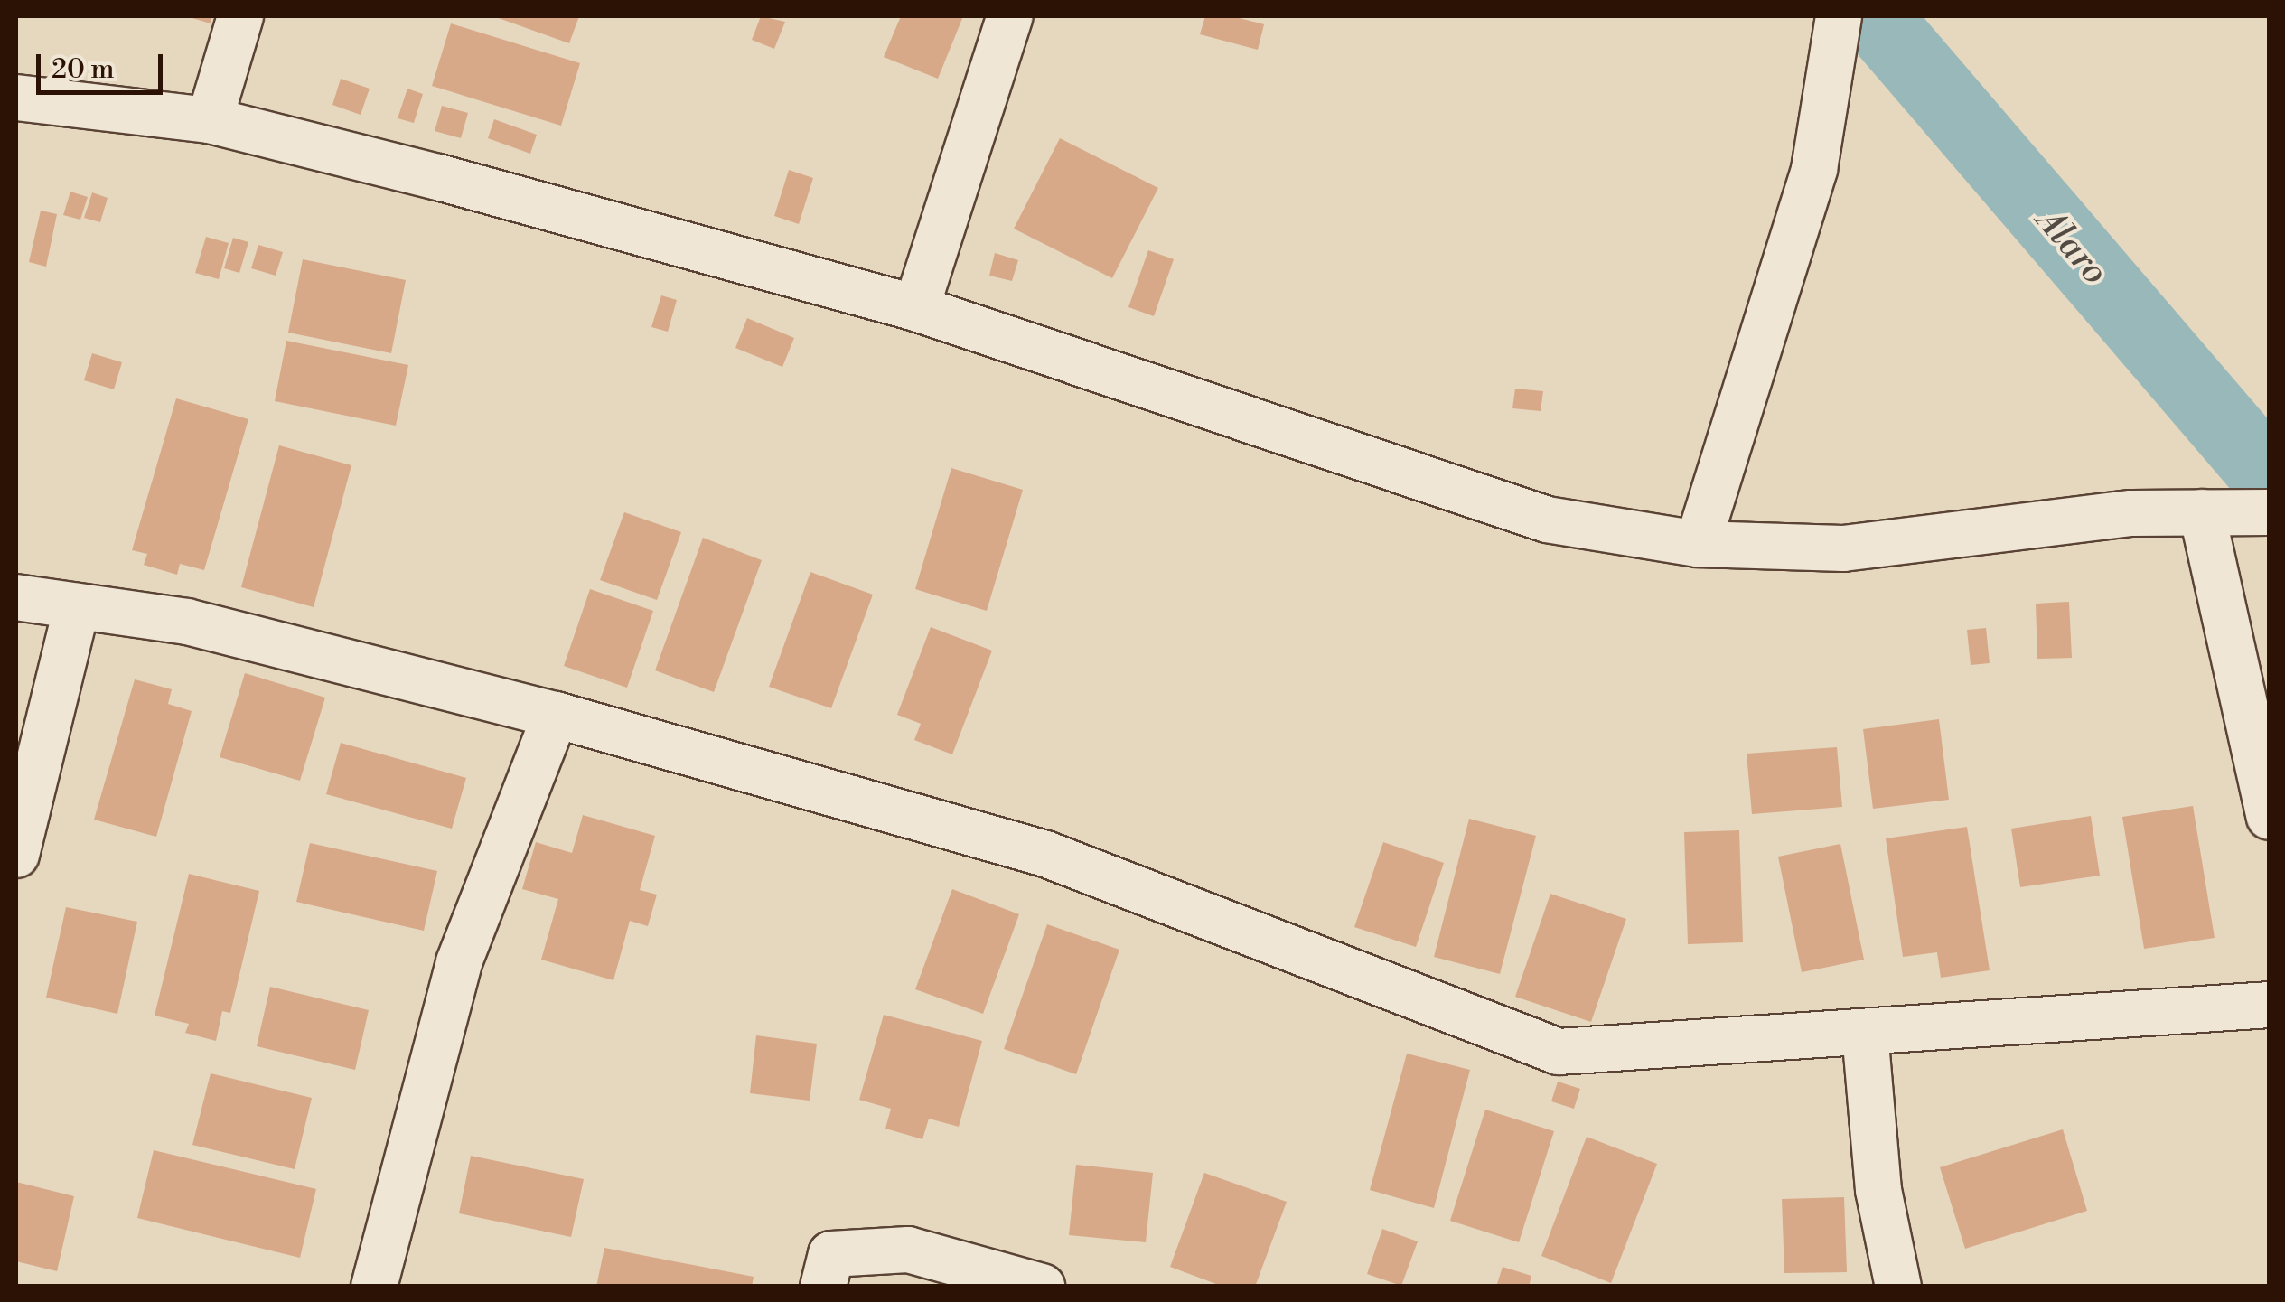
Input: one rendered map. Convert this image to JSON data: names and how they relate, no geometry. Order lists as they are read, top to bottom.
{
  "water": ["Alaro"],
  "scale_bar": "20 m"
}
